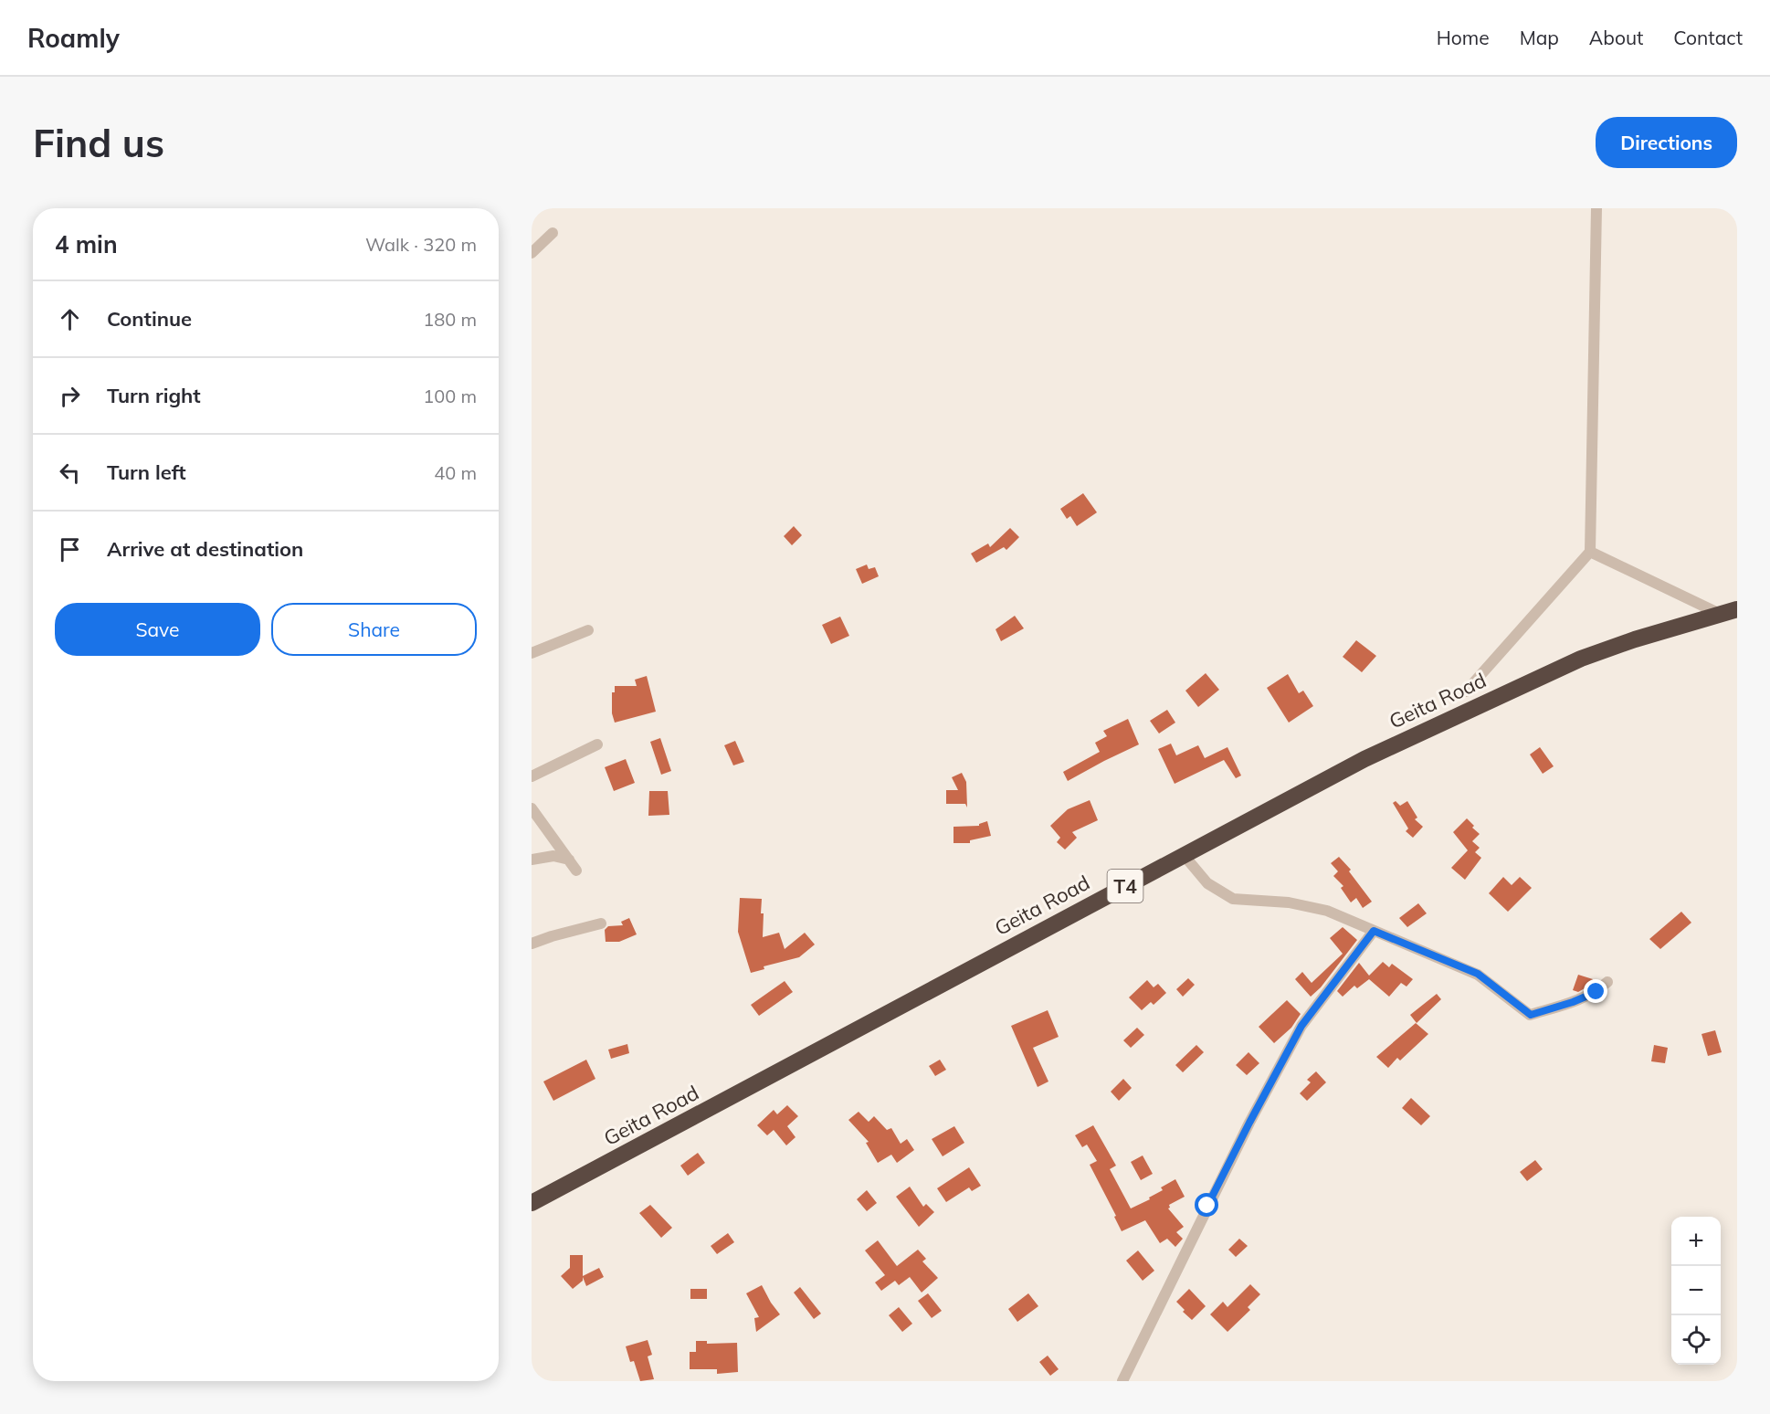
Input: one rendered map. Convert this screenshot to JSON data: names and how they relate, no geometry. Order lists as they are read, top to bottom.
{
  "streets": {
    "highway": ["Geita Road", "T4"]
  },
  "page": {
    "header": "Roamly",
    "nav": [
      "Home",
      "Map",
      "About",
      "Contact"
    ],
    "buttons": [
      "Directions",
      ["Save", "Share"]
    ],
    "title": "Find us",
    "heading": ["4 min", "Walk · 320 m"],
    "list": [
      ["Continue", "180 m"],
      ["Turn right", "100 m"],
      ["Turn left", "40 m"],
      "Arrive at destination"
    ],
    "map_buttons": ["+", "−"]
  }
}
